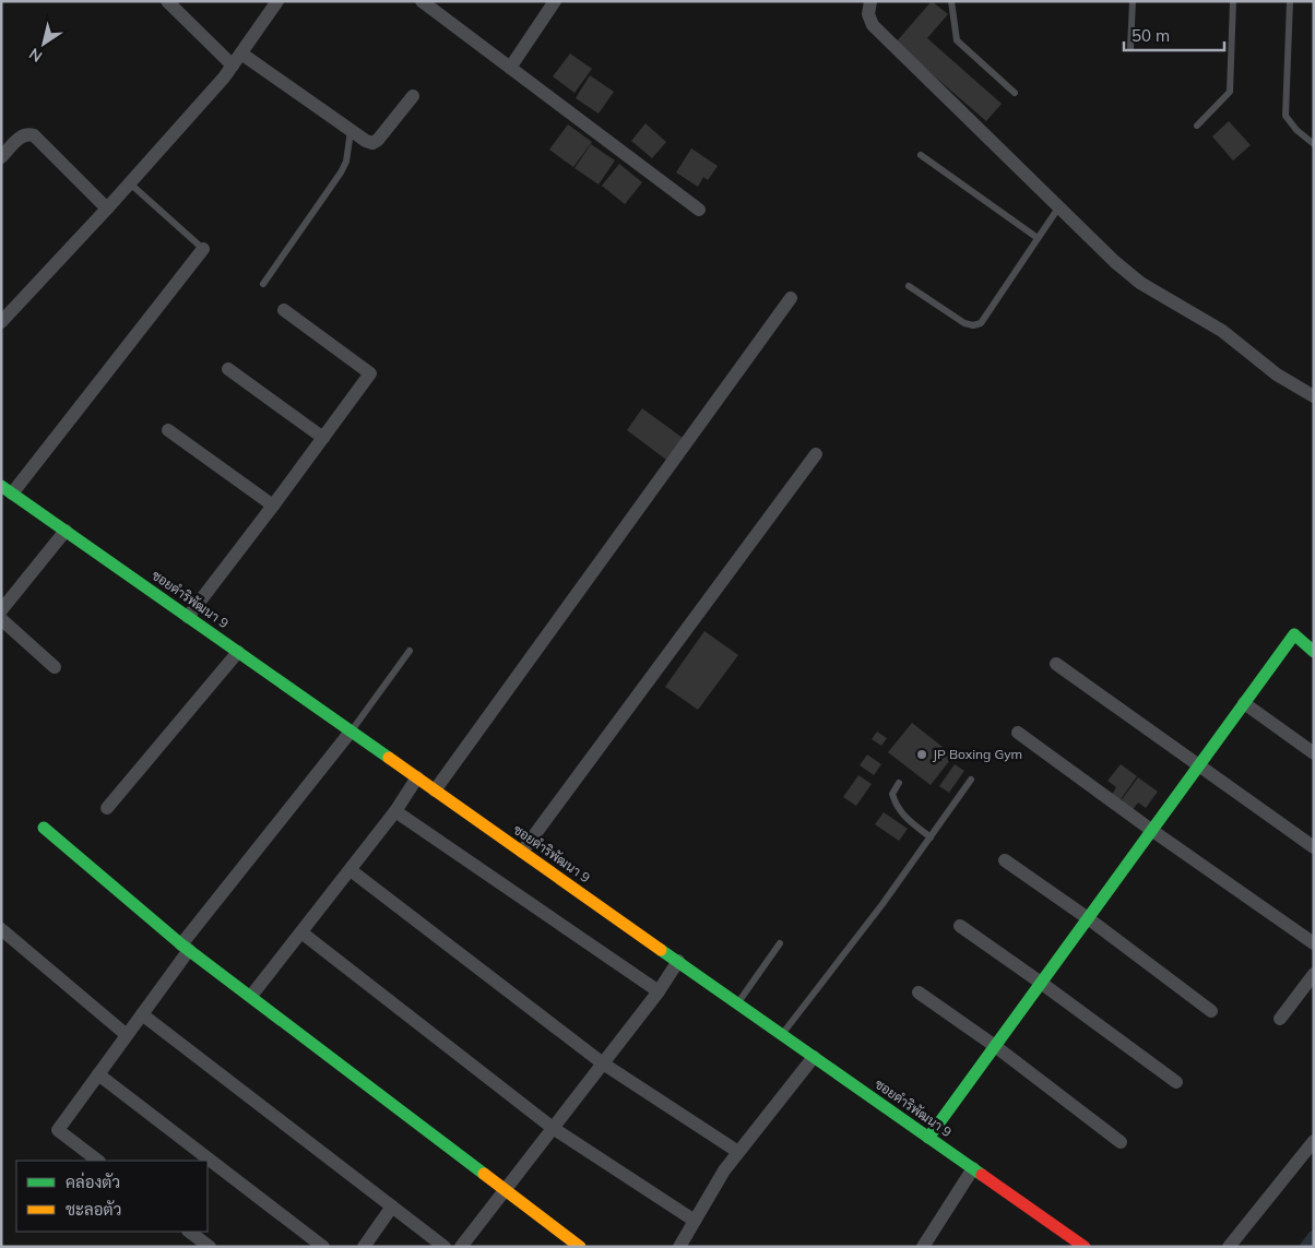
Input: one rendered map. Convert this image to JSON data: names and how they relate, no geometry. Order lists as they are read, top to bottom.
{
  "streets": {
    "street": ["ซอยดำริพัฒนา 9"]
  },
  "places": ["JP Boxing Gym"],
  "legend": ["คล่องตัว", "ชะลอตัว"],
  "scale_bar": "50 m",
  "north": "bottom left"
}
